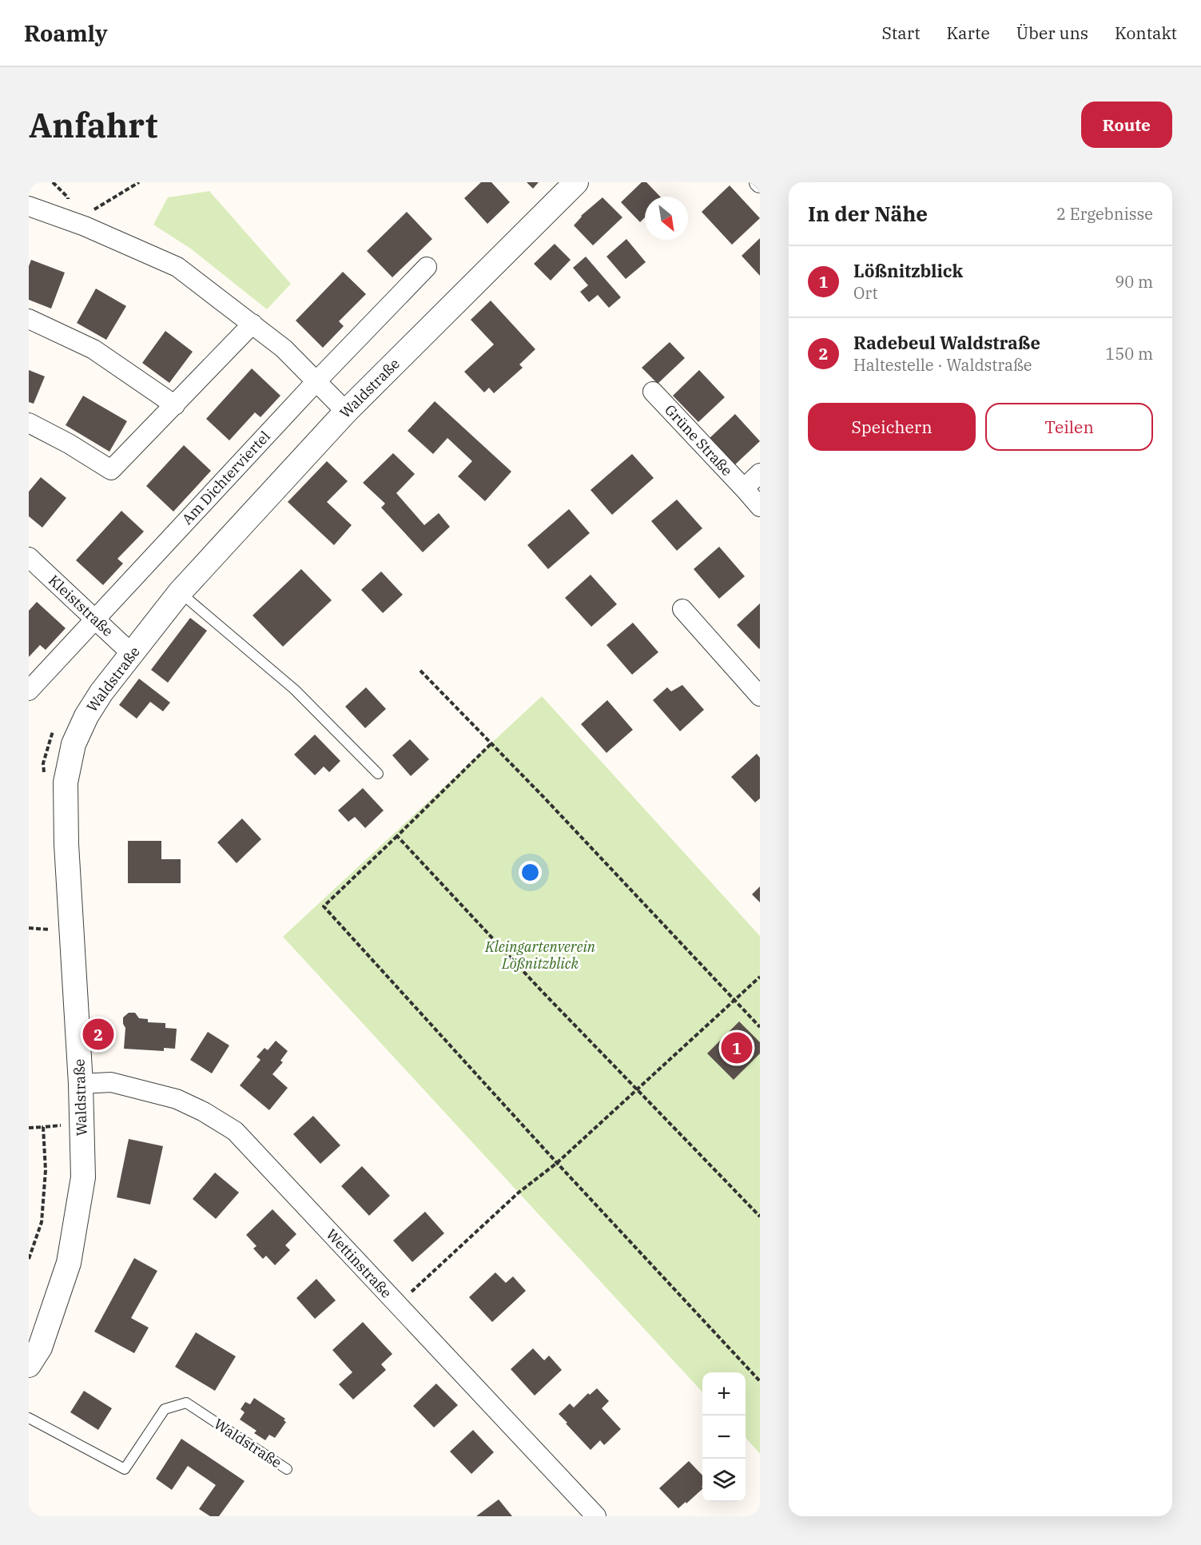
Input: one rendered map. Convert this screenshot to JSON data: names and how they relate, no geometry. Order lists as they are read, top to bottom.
{
  "streets": {
    "street": [
      "Waldstraße",
      "Grüne Straße",
      "Am Dichterviertel",
      "Kleiststraße",
      "Wettinstraße"
    ]
  },
  "crossings": [
    ["Waldstraße", "Kleiststraße"],
    ["Waldstraße", "Wettinstraße"],
    ["Am Dichterviertel", "Kleiststraße"]
  ],
  "parks": ["Kleingartenverein Lößnitzblick"],
  "north": "bottom right",
  "page": {
    "header": "Roamly",
    "nav": [
      "Start",
      "Karte",
      "Über uns",
      "Kontakt"
    ],
    "buttons": [
      "Route",
      ["Speichern", "Teilen"]
    ],
    "title": "Anfahrt",
    "heading": ["In der Nähe", "2 Ergebnisse"],
    "list": [
      {
        "mark": "1",
        "name": "Lößnitzblick",
        "note": "Ort",
        "value": "90 m"
      },
      {
        "mark": "2",
        "name": "Radebeul Waldstraße",
        "note": "Haltestelle · Waldstraße",
        "value": "150 m"
      }
    ],
    "pins": ["2", "1"],
    "map_buttons": ["+", "−"]
  }
}
